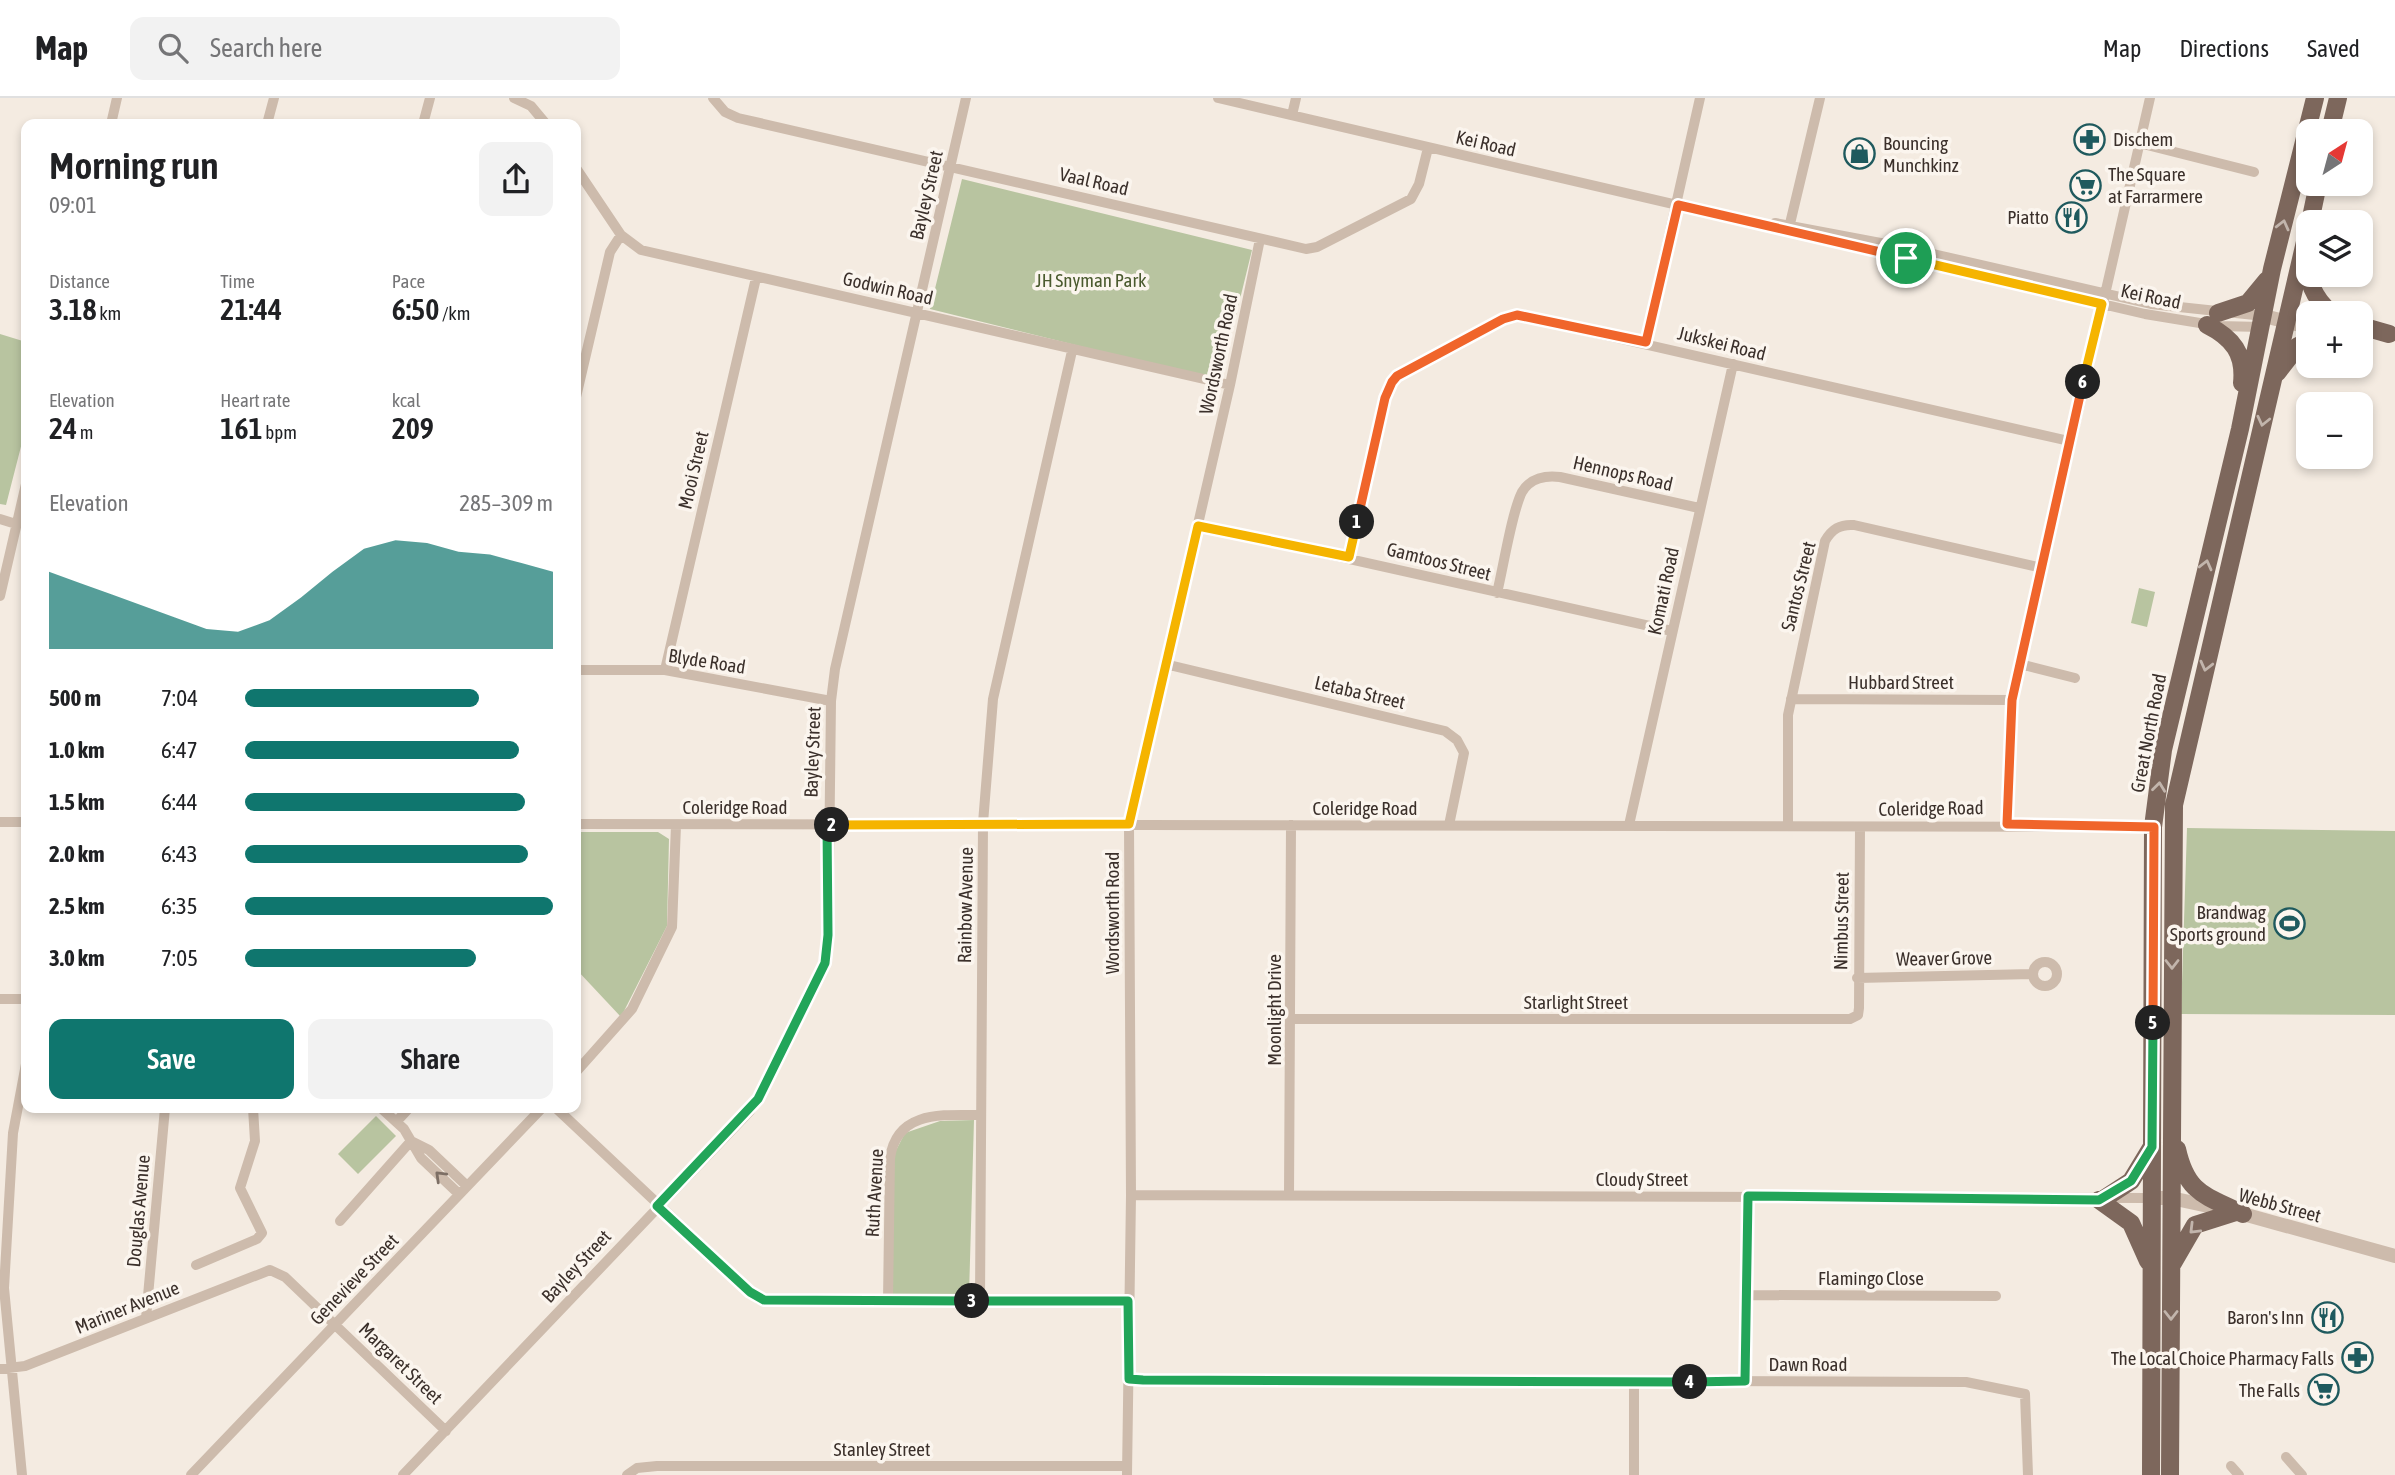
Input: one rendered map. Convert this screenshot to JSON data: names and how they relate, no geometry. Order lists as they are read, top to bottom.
{
  "streets": {
    "main road": ["Great North Road"],
    "street": [
      "Kei Road",
      "Vaal Road",
      "Bayley Street",
      "Godwin Road",
      "Jukskei Road",
      "Wordsworth Road",
      "Mooi Street",
      "Hennops Road",
      "Gamtoos Street",
      "Santos Street",
      "Komati Road",
      "Blyde Road",
      "Hubbard Street",
      "Letaba Street",
      "Coleridge Road",
      "Rainbow Avenue",
      "Nimbus Street",
      "Weaver Grove",
      "Starlight Street",
      "Moonlight Drive",
      "Cloudy Street",
      "Ruth Avenue",
      "Webb Street",
      "Douglas Avenue",
      "Flamingo Close",
      "Genevieve Street",
      "Mariner Avenue",
      "Margaret Street",
      "Dawn Road",
      "Stanley Street"
    ]
  },
  "crossings": [
    ["Kei Road", "Vaal Road"],
    ["Kei Road", "Great North Road"],
    ["Vaal Road", "Bayley Street"],
    ["Vaal Road", "Wordsworth Road"],
    ["Bayley Street", "Godwin Road"],
    ["Bayley Street", "Blyde Road"],
    ["Bayley Street", "Coleridge Road"],
    ["Bayley Street", "Margaret Street"],
    ["Godwin Road", "Wordsworth Road"],
    ["Godwin Road", "Mooi Street"],
    ["Godwin Road", "Rainbow Avenue"],
    ["Jukskei Road", "Gamtoos Street"],
    ["Jukskei Road", "Komati Road"],
    ["Wordsworth Road", "Gamtoos Street"],
    ["Wordsworth Road", "Letaba Street"],
    ["Wordsworth Road", "Coleridge Road"],
    ["Wordsworth Road", "Cloudy Street"],
    ["Wordsworth Road", "Dawn Road"],
    ["Wordsworth Road", "Stanley Street"],
    ["Mooi Street", "Blyde Road"],
    ["Hennops Road", "Gamtoos Street"],
    ["Hennops Road", "Komati Road"],
    ["Gamtoos Street", "Komati Road"],
    ["Santos Street", "Hubbard Street"],
    ["Santos Street", "Coleridge Road"],
    ["Komati Road", "Coleridge Road"],
    ["Letaba Street", "Coleridge Road"],
    ["Great North Road", "Coleridge Road"],
    ["Great North Road", "Cloudy Street"],
    ["Great North Road", "Webb Street"],
    ["Coleridge Road", "Rainbow Avenue"],
    ["Coleridge Road", "Nimbus Street"],
    ["Coleridge Road", "Moonlight Drive"],
    ["Rainbow Avenue", "Ruth Avenue"],
    ["Nimbus Street", "Weaver Grove"],
    ["Nimbus Street", "Starlight Street"],
    ["Starlight Street", "Moonlight Drive"],
    ["Moonlight Drive", "Cloudy Street"],
    ["Cloudy Street", "Webb Street"],
    ["Douglas Avenue", "Mariner Avenue"],
    ["Genevieve Street", "Margaret Street"],
    ["Mariner Avenue", "Margaret Street"]
  ],
  "parks": ["JH Snyman Park"],
  "places": {
    "pharmacy": ["Dischem", "The Local Choice Pharmacy Falls"],
    "shop": ["Bouncing Munchkinz"],
    "supermarket": ["The Square at Farrarmere", "The Falls"],
    "restaurant": ["Piatto", "Baron's Inn"],
    "sports": ["Brandwag Sports ground"]
  },
  "north": "top right",
  "page": {
    "header": "Map",
    "search": "Search here",
    "nav": ["Map", "Directions", "Saved"],
    "map_buttons": ["+", "−"],
    "heading": ["Morning run", "09:01"],
    "stats": [
      ["Distance", "3.18 km"],
      ["Time", "21:44"],
      ["Pace", "6:50 /km"],
      ["Elevation", "24 m"],
      ["Heart rate", "161 bpm"],
      ["kcal", "209"]
    ],
    "pins": [
      "6",
      "1",
      "2",
      "5",
      "3",
      "4"
    ],
    "chart": ["Elevation", "285–309 m"],
    "list": [
      {
        "name": "500 m",
        "note": "7:04"
      },
      {
        "name": "1.0 km",
        "note": "6:47"
      },
      {
        "name": "1.5 km",
        "note": "6:44"
      },
      {
        "name": "2.0 km",
        "note": "6:43"
      },
      {
        "name": "2.5 km",
        "note": "6:35"
      },
      {
        "name": "3.0 km",
        "note": "7:05"
      }
    ],
    "buttons": ["Save", "Share"]
  }
}
